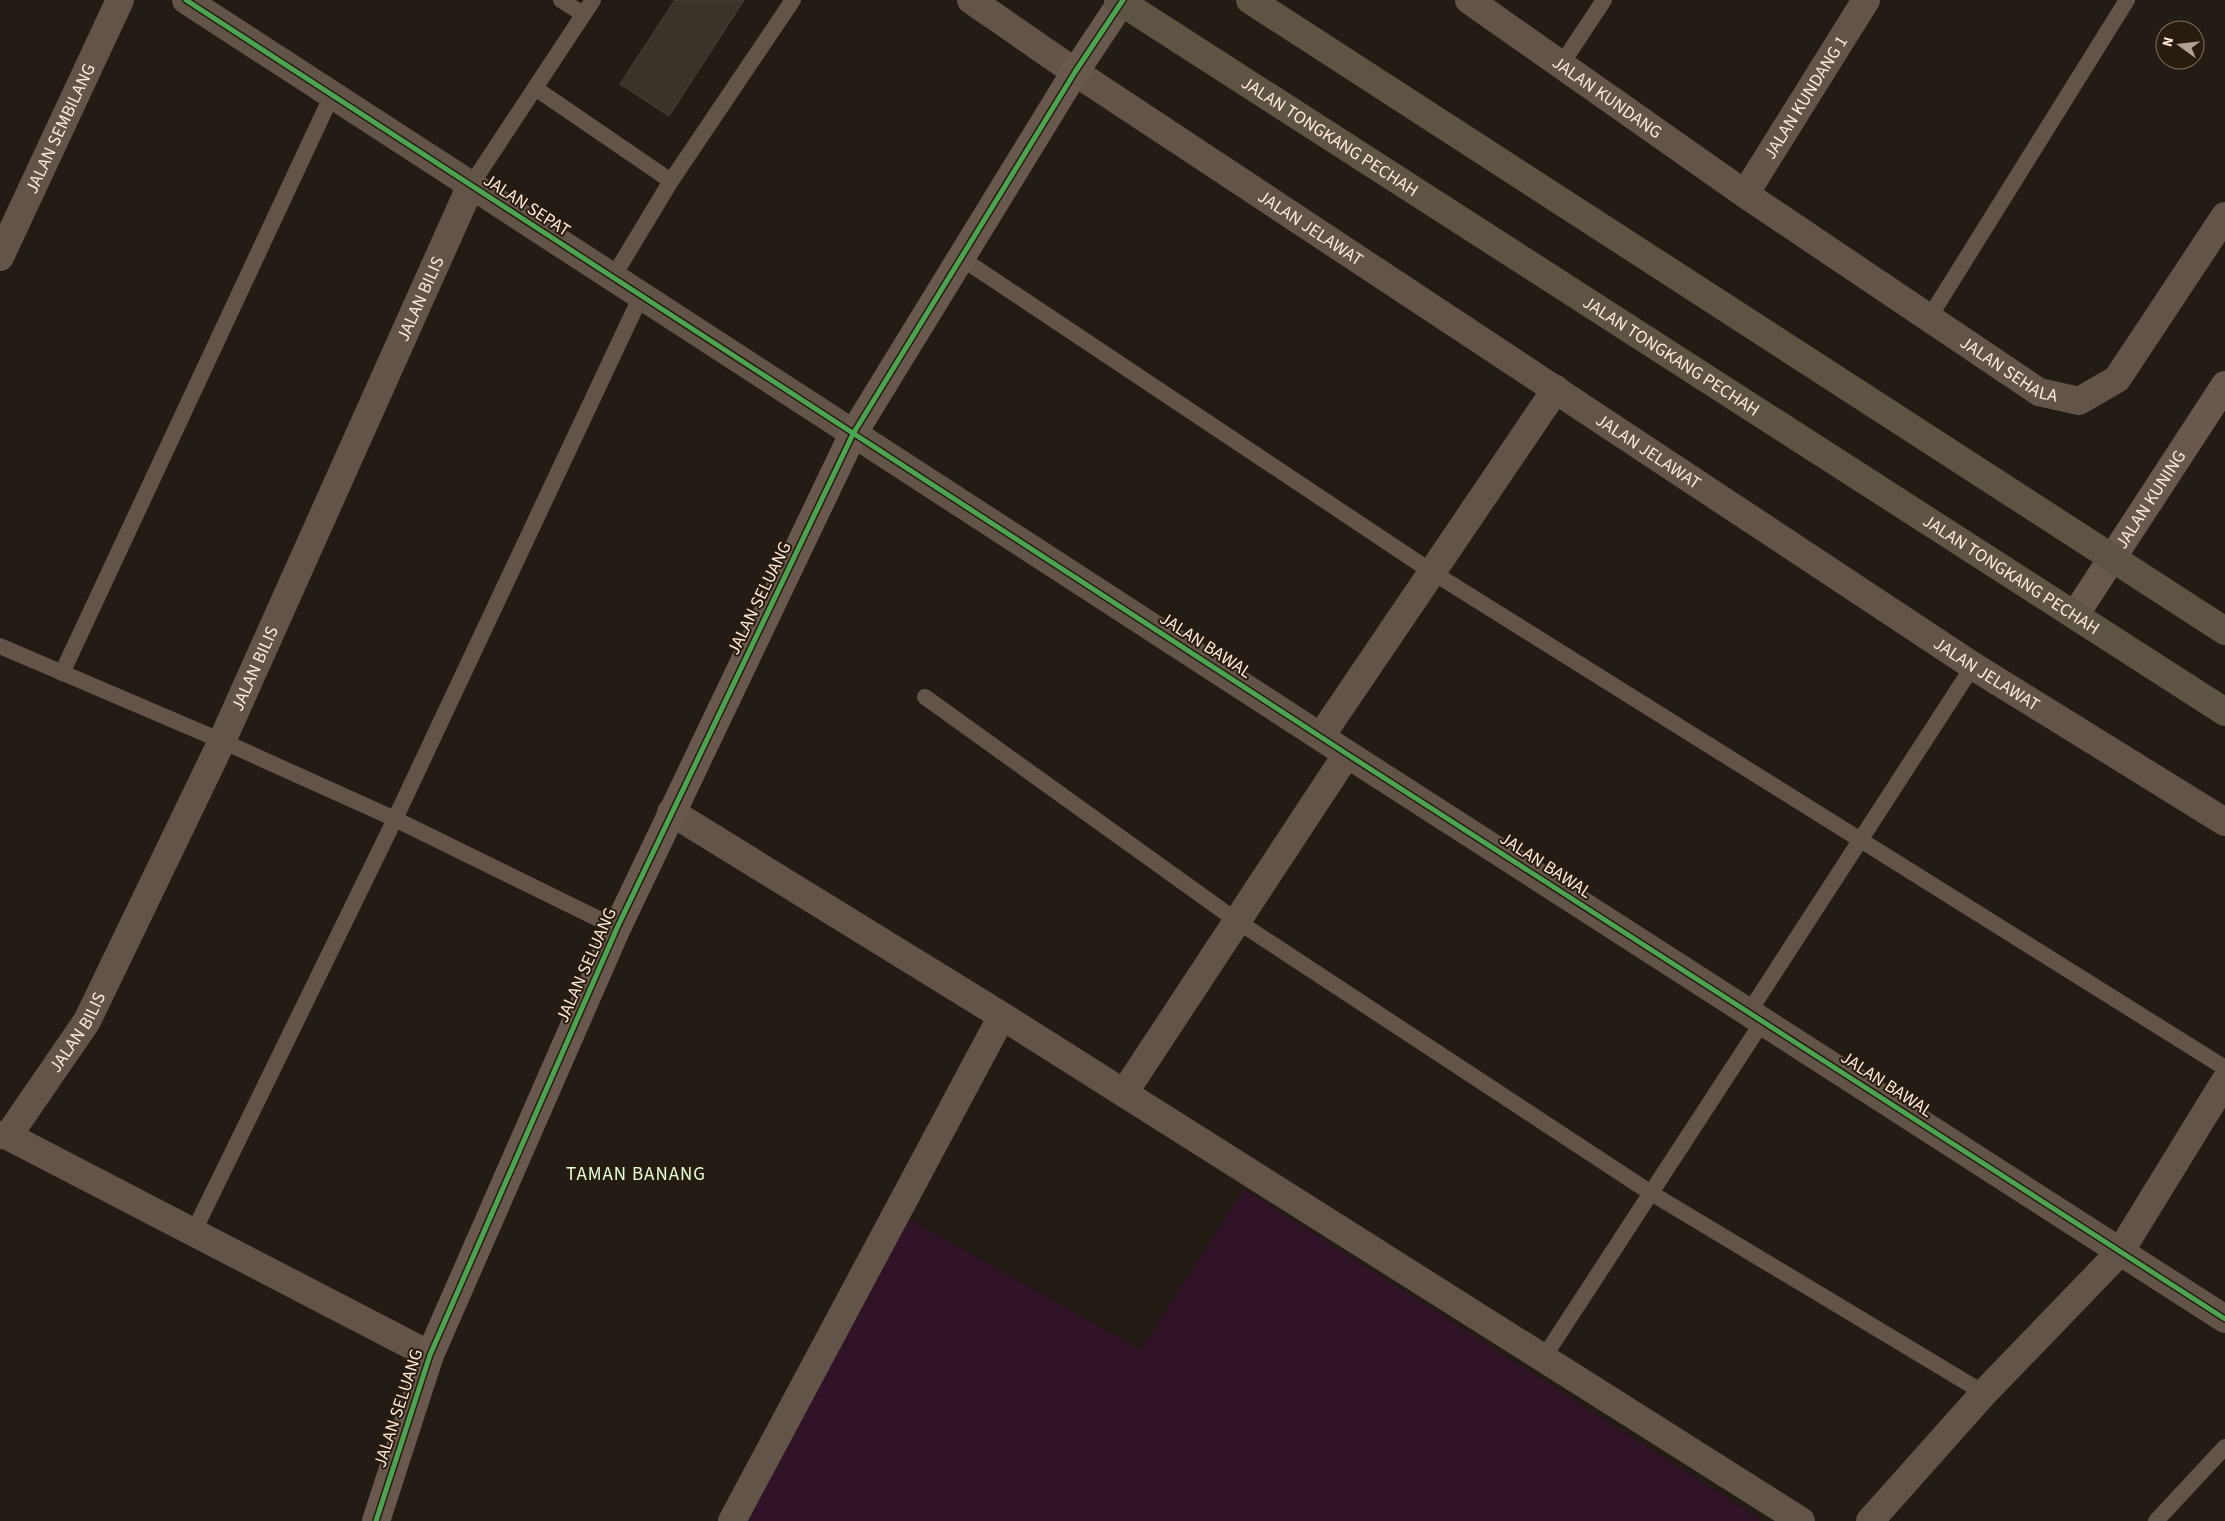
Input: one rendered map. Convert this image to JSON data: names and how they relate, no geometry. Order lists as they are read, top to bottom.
{
  "streets": {
    "main road": ["JALAN TONGKANG PECHAH"],
    "street": [
      "JALAN KUNDANG",
      "JALAN KUNDANG 1",
      "JALAN SEMBILANG",
      "JALAN SEPAT",
      "JALAN JELAWAT",
      "JALAN BILIS",
      "JALAN SEHALA",
      "JALAN KUNING",
      "JALAN SELUANG",
      "JALAN BAWAL"
    ]
  },
  "crossings": [
    ["JALAN KUNDANG", "JALAN KUNDANG 1"],
    ["JALAN KUNDANG", "JALAN SEHALA"],
    ["JALAN KUNDANG 1", "JALAN SEHALA"],
    ["JALAN TONGKANG PECHAH", "JALAN KUNING"],
    ["JALAN TONGKANG PECHAH", "JALAN SELUANG"],
    ["JALAN SEPAT", "JALAN BILIS"],
    ["JALAN SEPAT", "JALAN SELUANG"],
    ["JALAN SEPAT", "JALAN BAWAL"],
    ["JALAN JELAWAT", "JALAN SELUANG"],
    ["JALAN SELUANG", "JALAN BAWAL"]
  ],
  "districts": ["TAMAN BANANG"],
  "north": "left"
}
